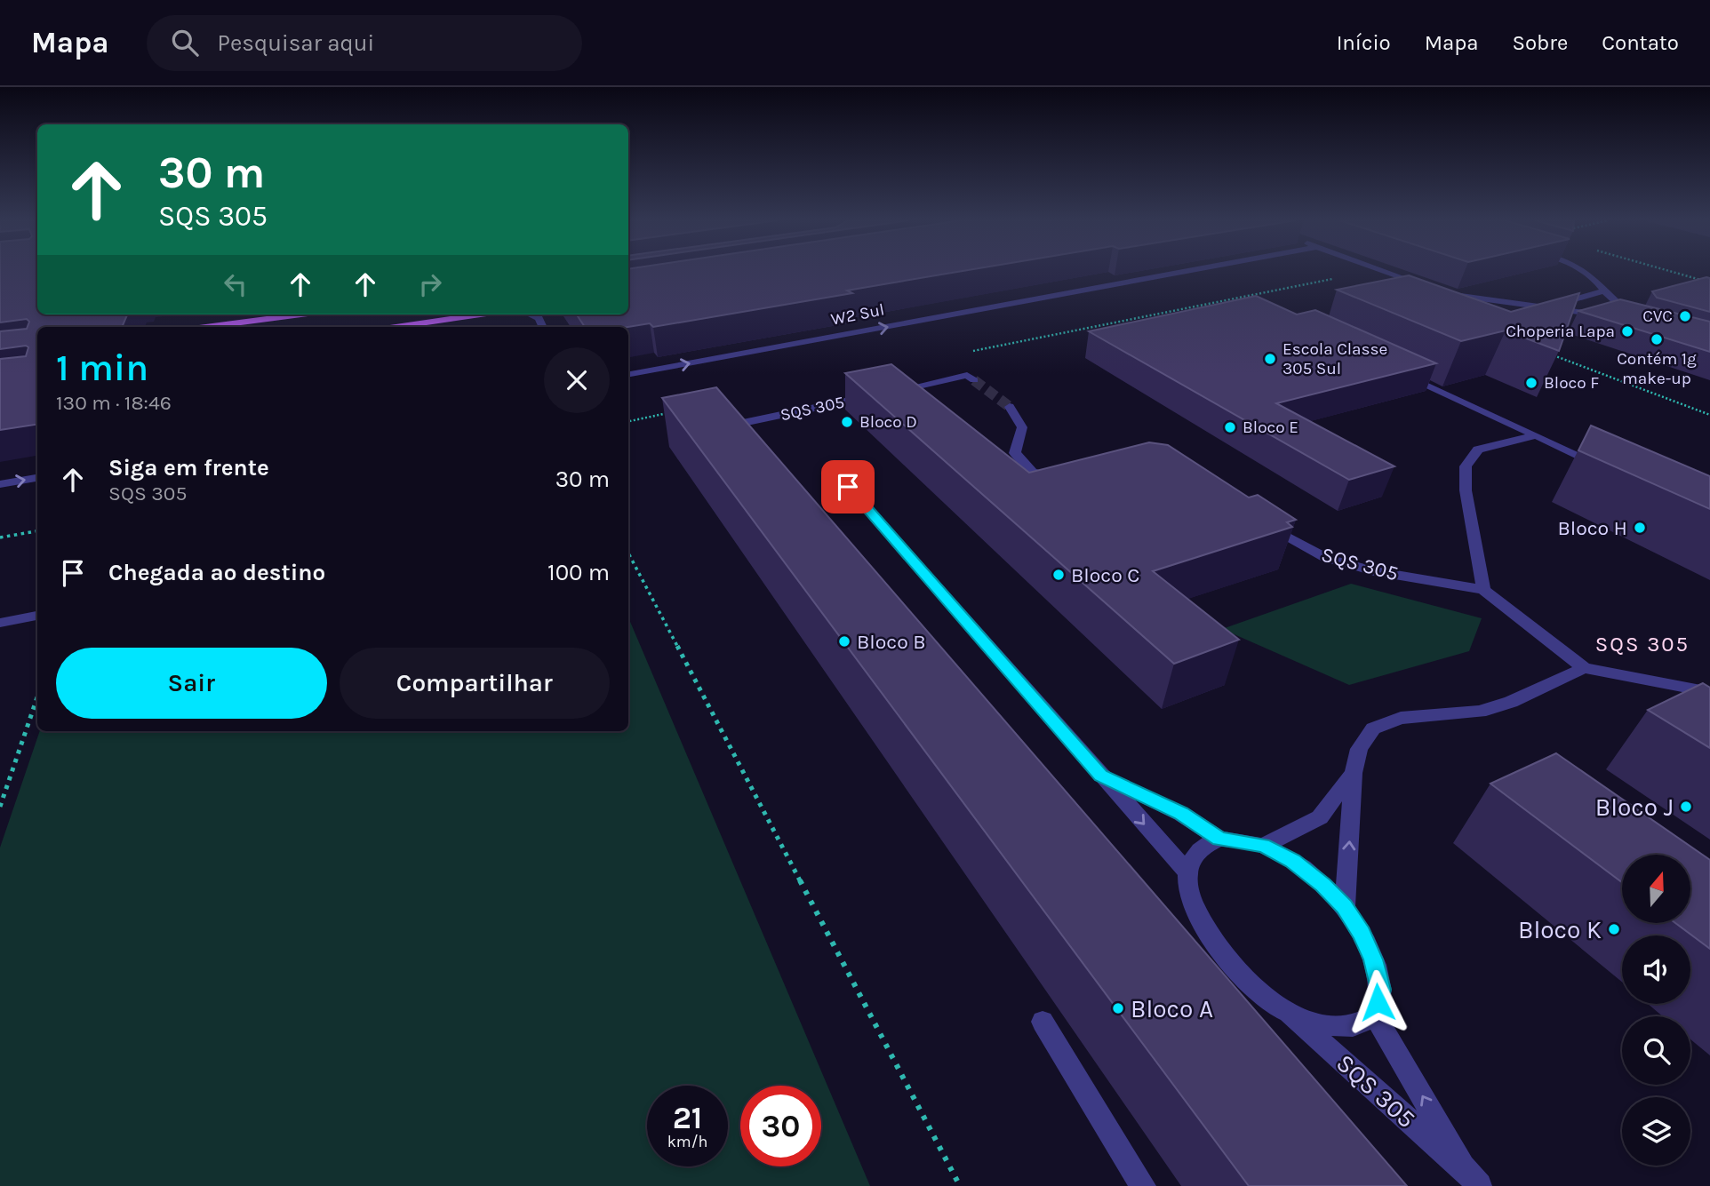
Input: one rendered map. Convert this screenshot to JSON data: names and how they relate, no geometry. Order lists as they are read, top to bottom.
{
  "streets": {
    "street": ["W2 Sul", "SQS 305"]
  },
  "one_way": ["W2 Sul"],
  "districts": ["SQS 305"],
  "places": [
    "CVC",
    "Choperia Lapa",
    "Contém 1g make-up",
    "Escola Classe 305 Sul",
    "Bloco F",
    "Bloco D",
    "Bloco E",
    "Bloco H",
    "Bloco C",
    "Bloco B",
    "Bloco J",
    "Bloco K",
    "Bloco A"
  ],
  "north": "top",
  "page": {
    "header": "Mapa",
    "search": "Pesquisar aqui",
    "nav": [
      "Início",
      "Mapa",
      "Sobre",
      "Contato"
    ],
    "turn": ["30 m", "SQS 305"],
    "heading": ["1 min", "130 m · 18:46"],
    "list": [
      {
        "name": "Siga em frente",
        "note": "SQS 305",
        "value": "30 m"
      },
      {
        "name": "Chegada ao destino",
        "value": "100 m"
      }
    ],
    "buttons": ["Sair", "Compartilhar"],
    "speed": "21 km/h",
    "limit": "30"
  }
}
